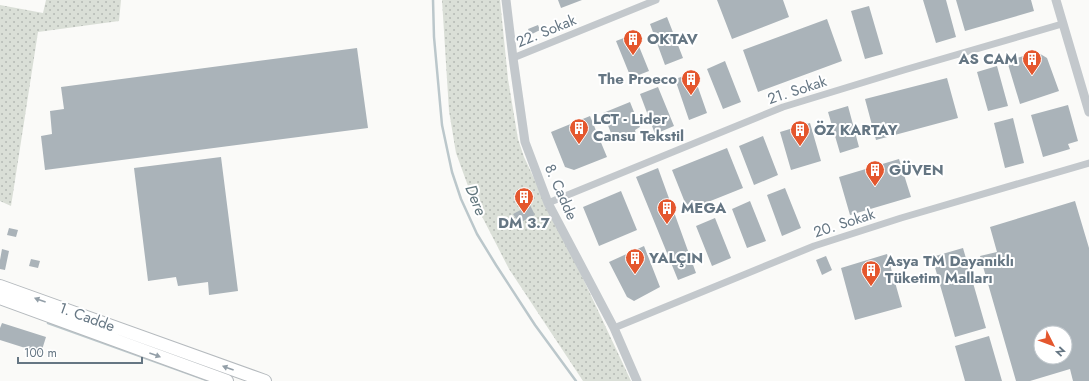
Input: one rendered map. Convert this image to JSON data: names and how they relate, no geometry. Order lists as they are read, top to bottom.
{
  "streets": {
    "main road": ["1. Cadde"],
    "street": [
      "22. Sokak",
      "21. Sokak",
      "8. Cadde",
      "20. Sokak"
    ]
  },
  "crossings": [
    ["22. Sokak", "8. Cadde"],
    ["21. Sokak", "8. Cadde"],
    ["8. Cadde", "20. Sokak"]
  ],
  "water": ["Dere"],
  "places": {
    "building": [
      "OKTAV",
      "AS CAM",
      "The Proeco",
      "LCT - Lider Cansu Tekstil",
      "ÖZ KARTAY",
      "GÜVEN",
      "DM 3.7",
      "MEGA",
      "YALÇIN",
      "Asya TM Dayanıklı Tüketim Malları"
    ]
  },
  "scale_bar": "100 m",
  "north": "bottom right"
}
